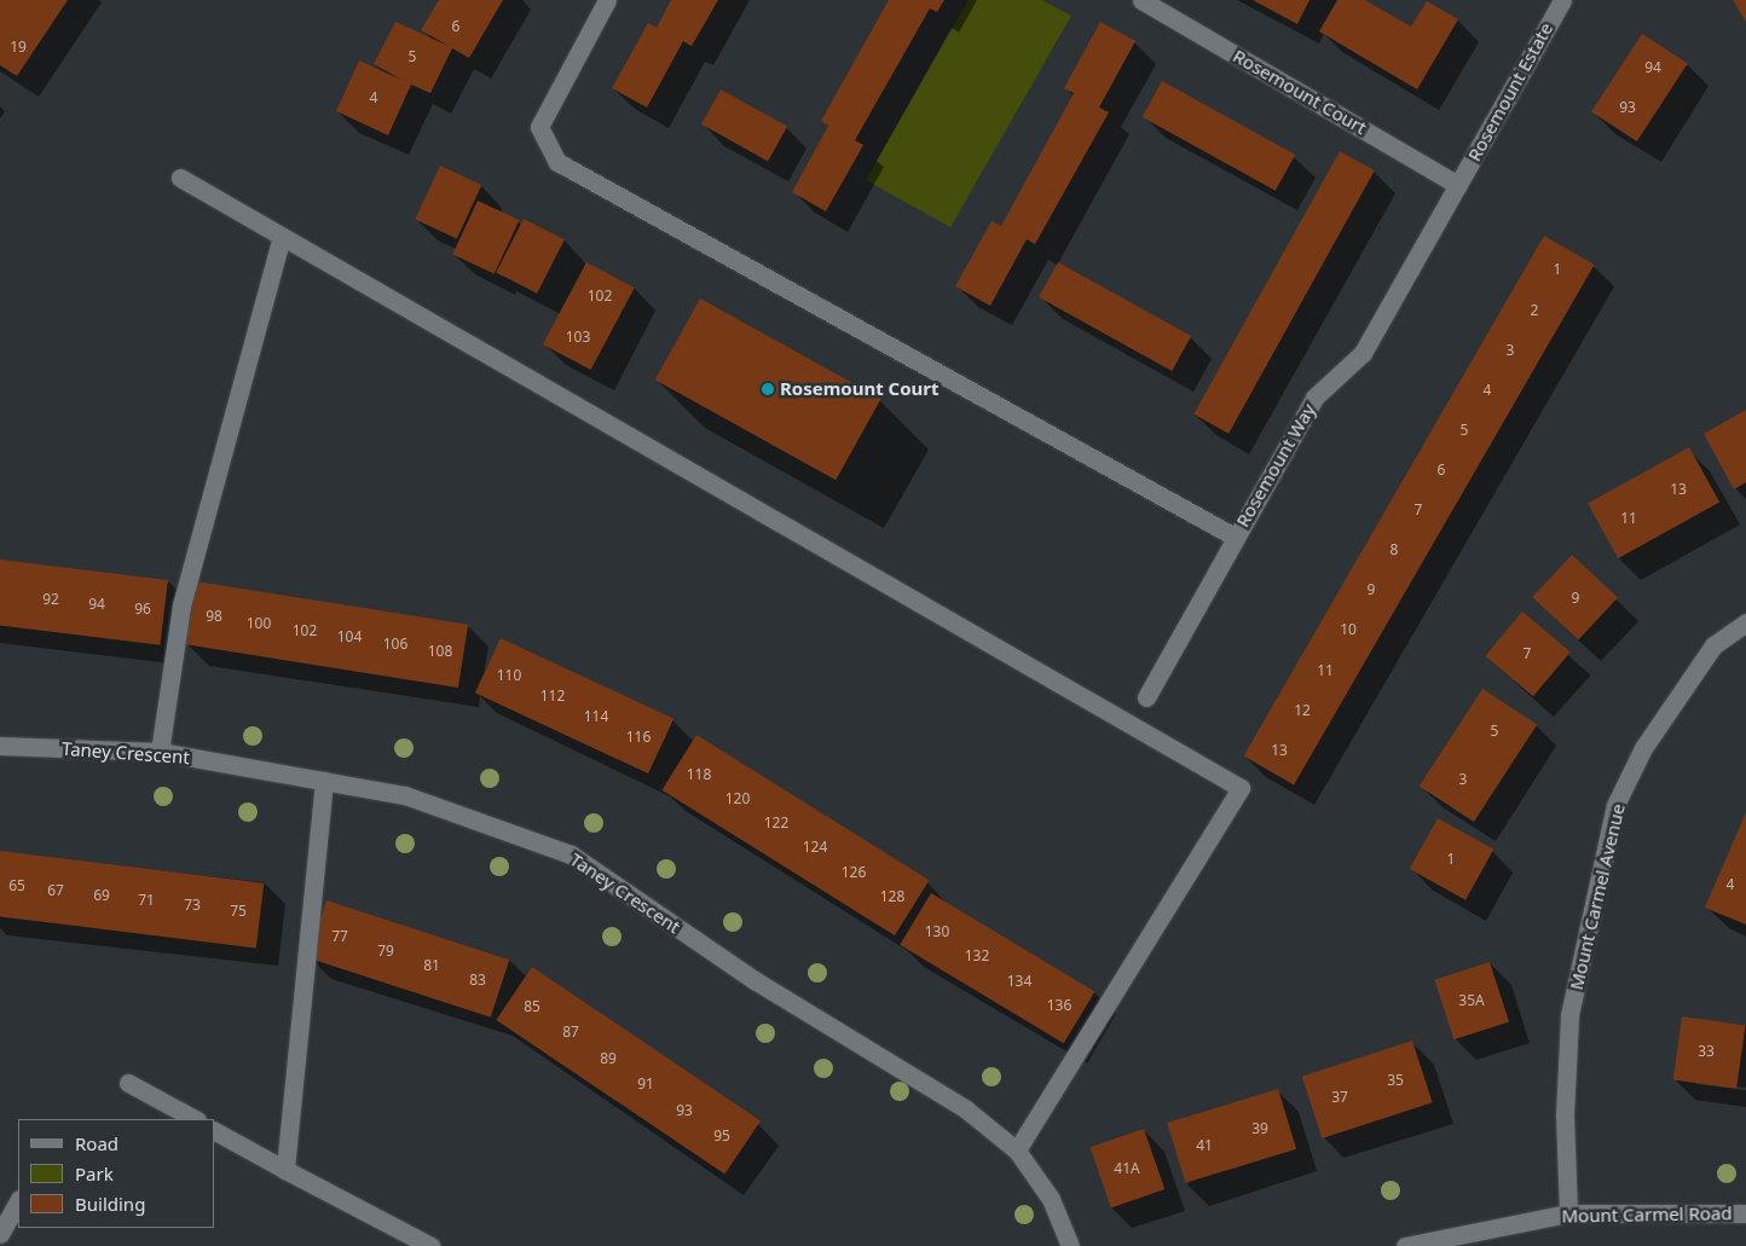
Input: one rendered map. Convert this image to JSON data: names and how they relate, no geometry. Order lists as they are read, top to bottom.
{
  "streets": {
    "street": [
      "Rosemount Court",
      "Rosemount Estate",
      "Rosemount Way",
      "Taney Crescent",
      "Mount Carmel Avenue",
      "Mount Carmel Road"
    ]
  },
  "crossings": [
    ["Rosemount Court", "Rosemount Estate"],
    ["Rosemount Court", "Rosemount Way"],
    ["Rosemount Estate", "Rosemount Way"],
    ["Mount Carmel Avenue", "Mount Carmel Road"]
  ],
  "places": ["Rosemount Court"],
  "house_numbers": [
    "6",
    "19",
    "5",
    "94",
    "4",
    "93",
    "1",
    "102",
    "2",
    "103",
    "3",
    "4",
    "5",
    "6",
    "13",
    "7",
    "11",
    "8",
    "9",
    "9",
    "92",
    "94",
    "96",
    "98",
    "100",
    "10",
    "102",
    "104",
    "106",
    "108",
    "7",
    "11",
    "110",
    "112",
    "12",
    "114",
    "5",
    "116",
    "13",
    "118",
    "3",
    "120",
    "122",
    "124",
    "1",
    "126",
    "4",
    "65",
    "67",
    "69",
    "128",
    "71",
    "73",
    "75",
    "130",
    "77",
    "79",
    "132",
    "81",
    "83",
    "134",
    "35A",
    "136",
    "85",
    "87",
    "33",
    "89",
    "35",
    "91",
    "37",
    "93",
    "39",
    "95",
    "41",
    "41A"
  ],
  "legend": ["Road", "Park", "Building"]
}
